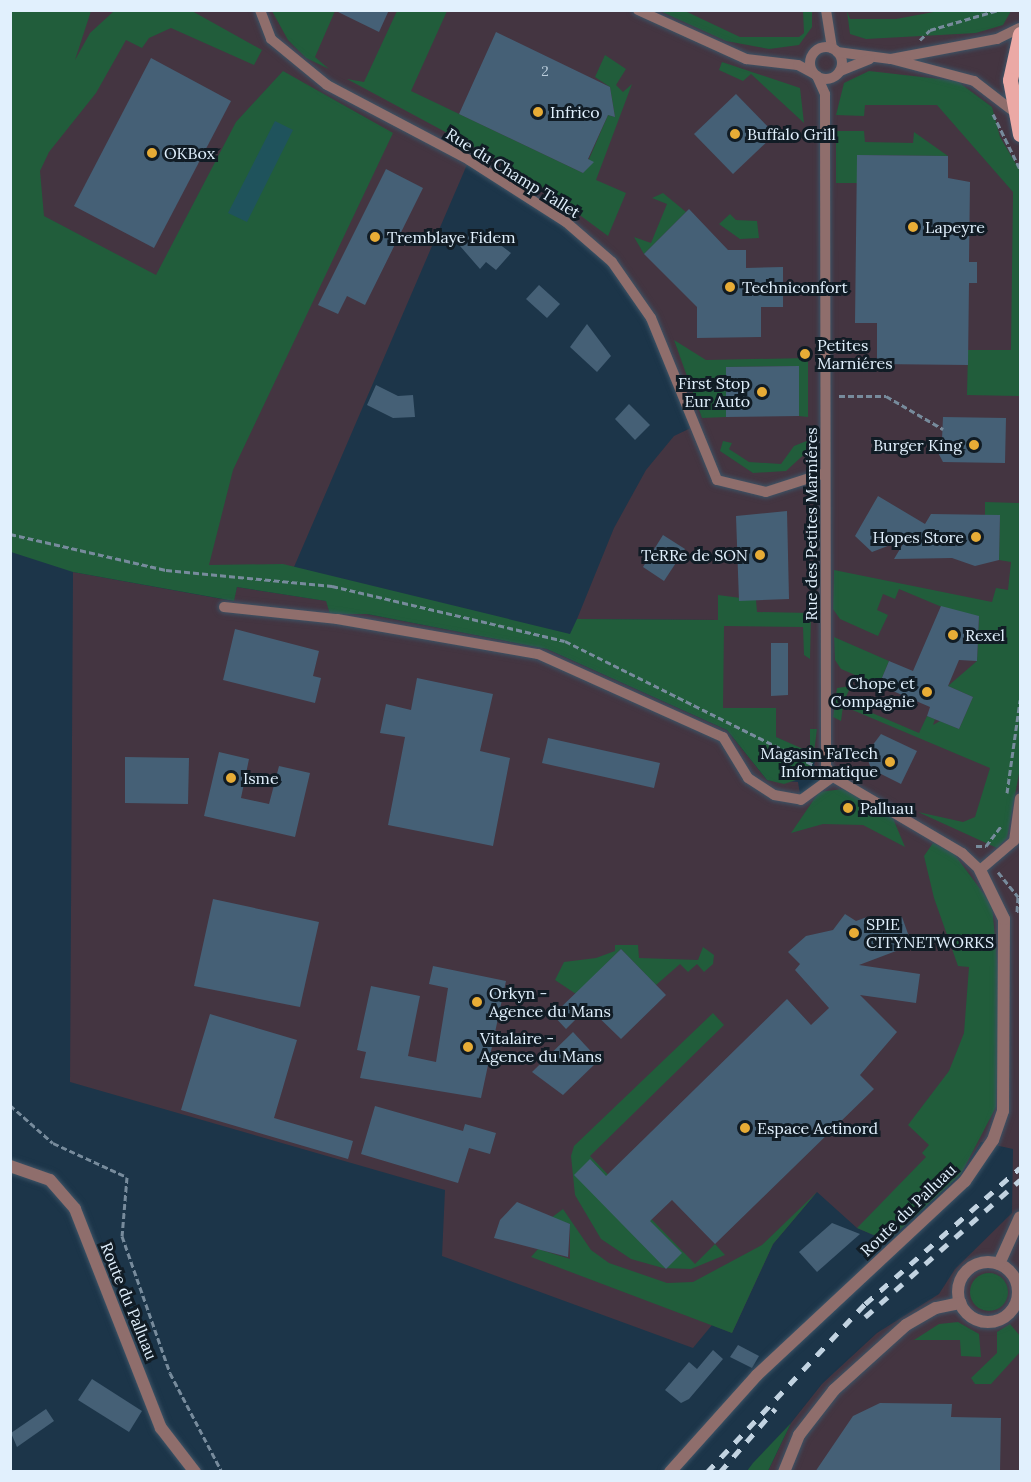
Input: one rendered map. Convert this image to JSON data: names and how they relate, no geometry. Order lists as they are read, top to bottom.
{
  "streets": {
    "street": ["Route du Palluau"],
    "lane": ["Rue du Champ Tallet", "Rue des Petites Marniéres"]
  },
  "crossings": [
    ["Rue du Champ Tallet", "Rue des Petites Marniéres"]
  ],
  "places": [
    "Infrico",
    "Buffalo Grill",
    "OKBox",
    "Lapeyre",
    "Tremblaye Fidem",
    "Techniconfort",
    "Petites Marniéres",
    "First Stop Eur Auto",
    "Burger King",
    "Hopes Store",
    "TeRRe de SON",
    "Rexel",
    "Chope et Compagnie",
    "Magasin FaTech Informatique",
    "Isme",
    "Palluau",
    "SPIE CITYNETWORKS",
    "Orkyn - Agence du Mans",
    "Vitalaire - Agence du Mans",
    "Espace Actinord"
  ],
  "house_numbers": ["2"]
}
